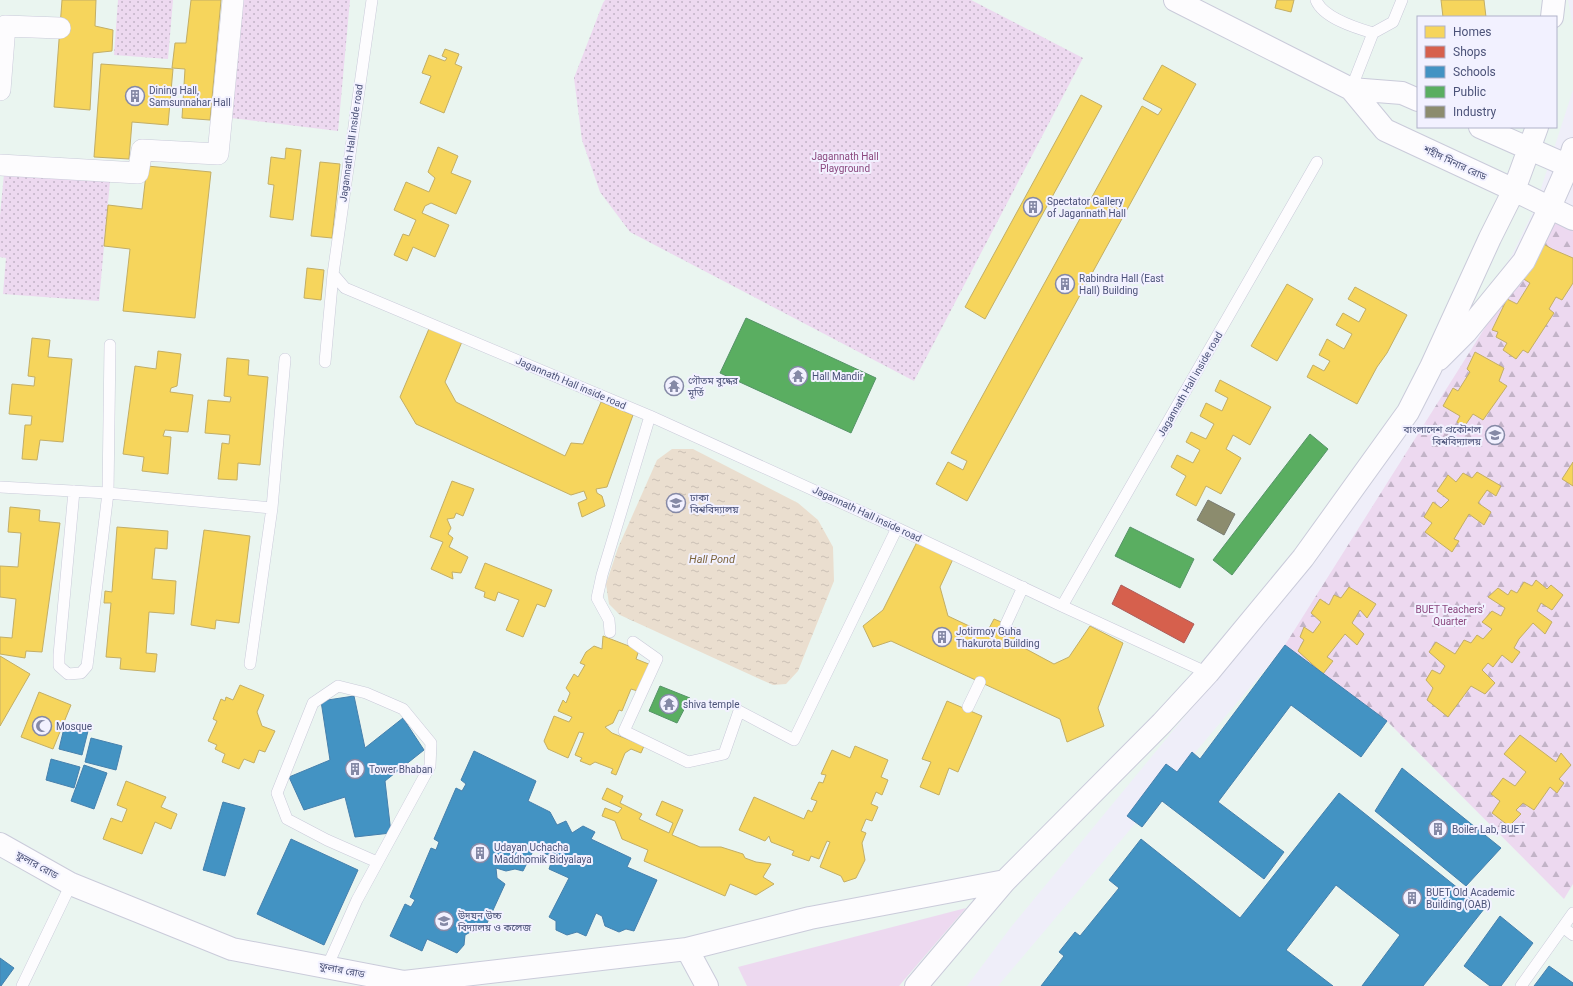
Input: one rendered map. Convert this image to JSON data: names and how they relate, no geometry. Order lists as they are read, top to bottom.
{
  "streets": {
    "main road": ["শহীদ মিনার রোড", "ফুলার রোড"],
    "lane": ["Jagannath Hall inside road"]
  },
  "water": ["Hall Pond"],
  "parks": ["Jagannath Hall Playground", "BUET Teachers' Quarter"],
  "places": {
    "building": [
      "Dining Hall, Samsunnahar Hall",
      "Spectator Gallery of Jagannath Hall",
      "Rabindra Hall (East Hall) Building",
      "Jotirmoy Guha Thakurota Building",
      "Tower Bhaban",
      "Boiler Lab, BUET",
      "Udayan Uchacha Maddhomik Bidyalaya",
      "BUET Old Academic Building (OAB)"
    ],
    "temple": ["Hall Mandir", "গৌতম বুদ্ধের মূর্তি", "shiva temple"],
    "school or university": ["বাংলাদেশ প্রকৌশল বিশ্ববিদ্যালয়", "ঢাকা বিশ্ববিদ্যালয়", "উদয়ন উচ্চ বিদ্যালয় ও কলেজ"],
    "mosque": ["Mosque"]
  },
  "legend": [
    "Homes",
    "Shops",
    "Schools",
    "Public",
    "Industry"
  ]
}
